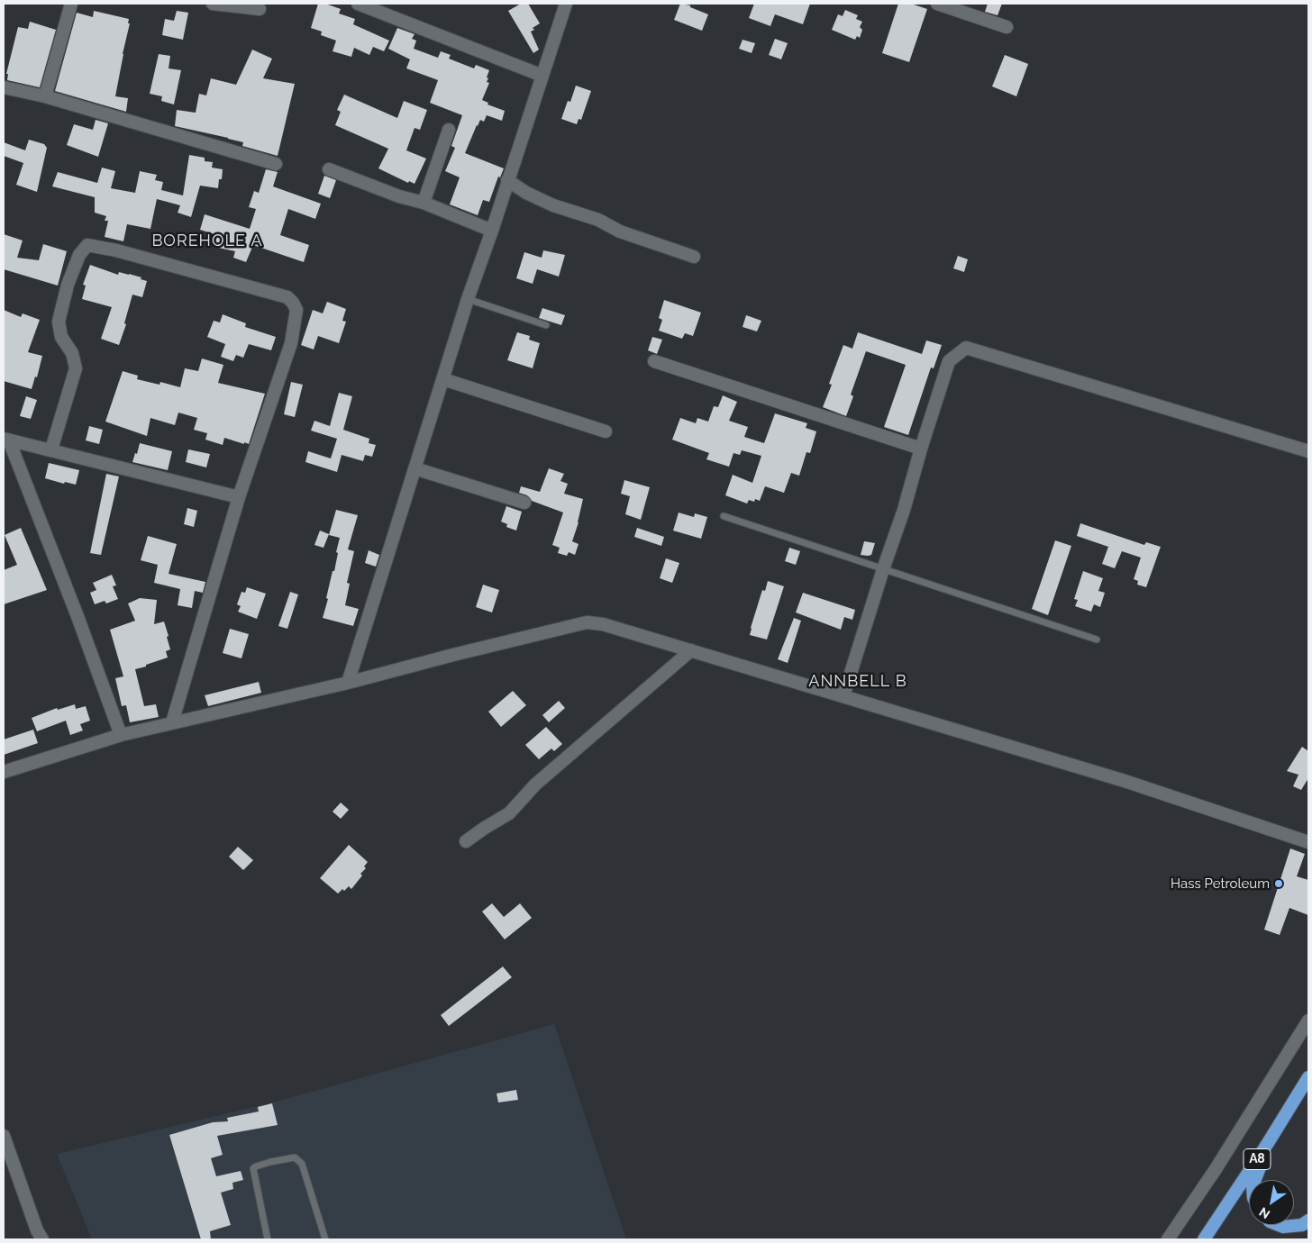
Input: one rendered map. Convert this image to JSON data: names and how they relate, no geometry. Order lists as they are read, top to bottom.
{
  "streets": {
    "highway": ["A8"]
  },
  "districts": ["BOREHOLE A", "ANNBELL B"],
  "places": ["Hass Petroleum"],
  "north": "bottom left"
}
